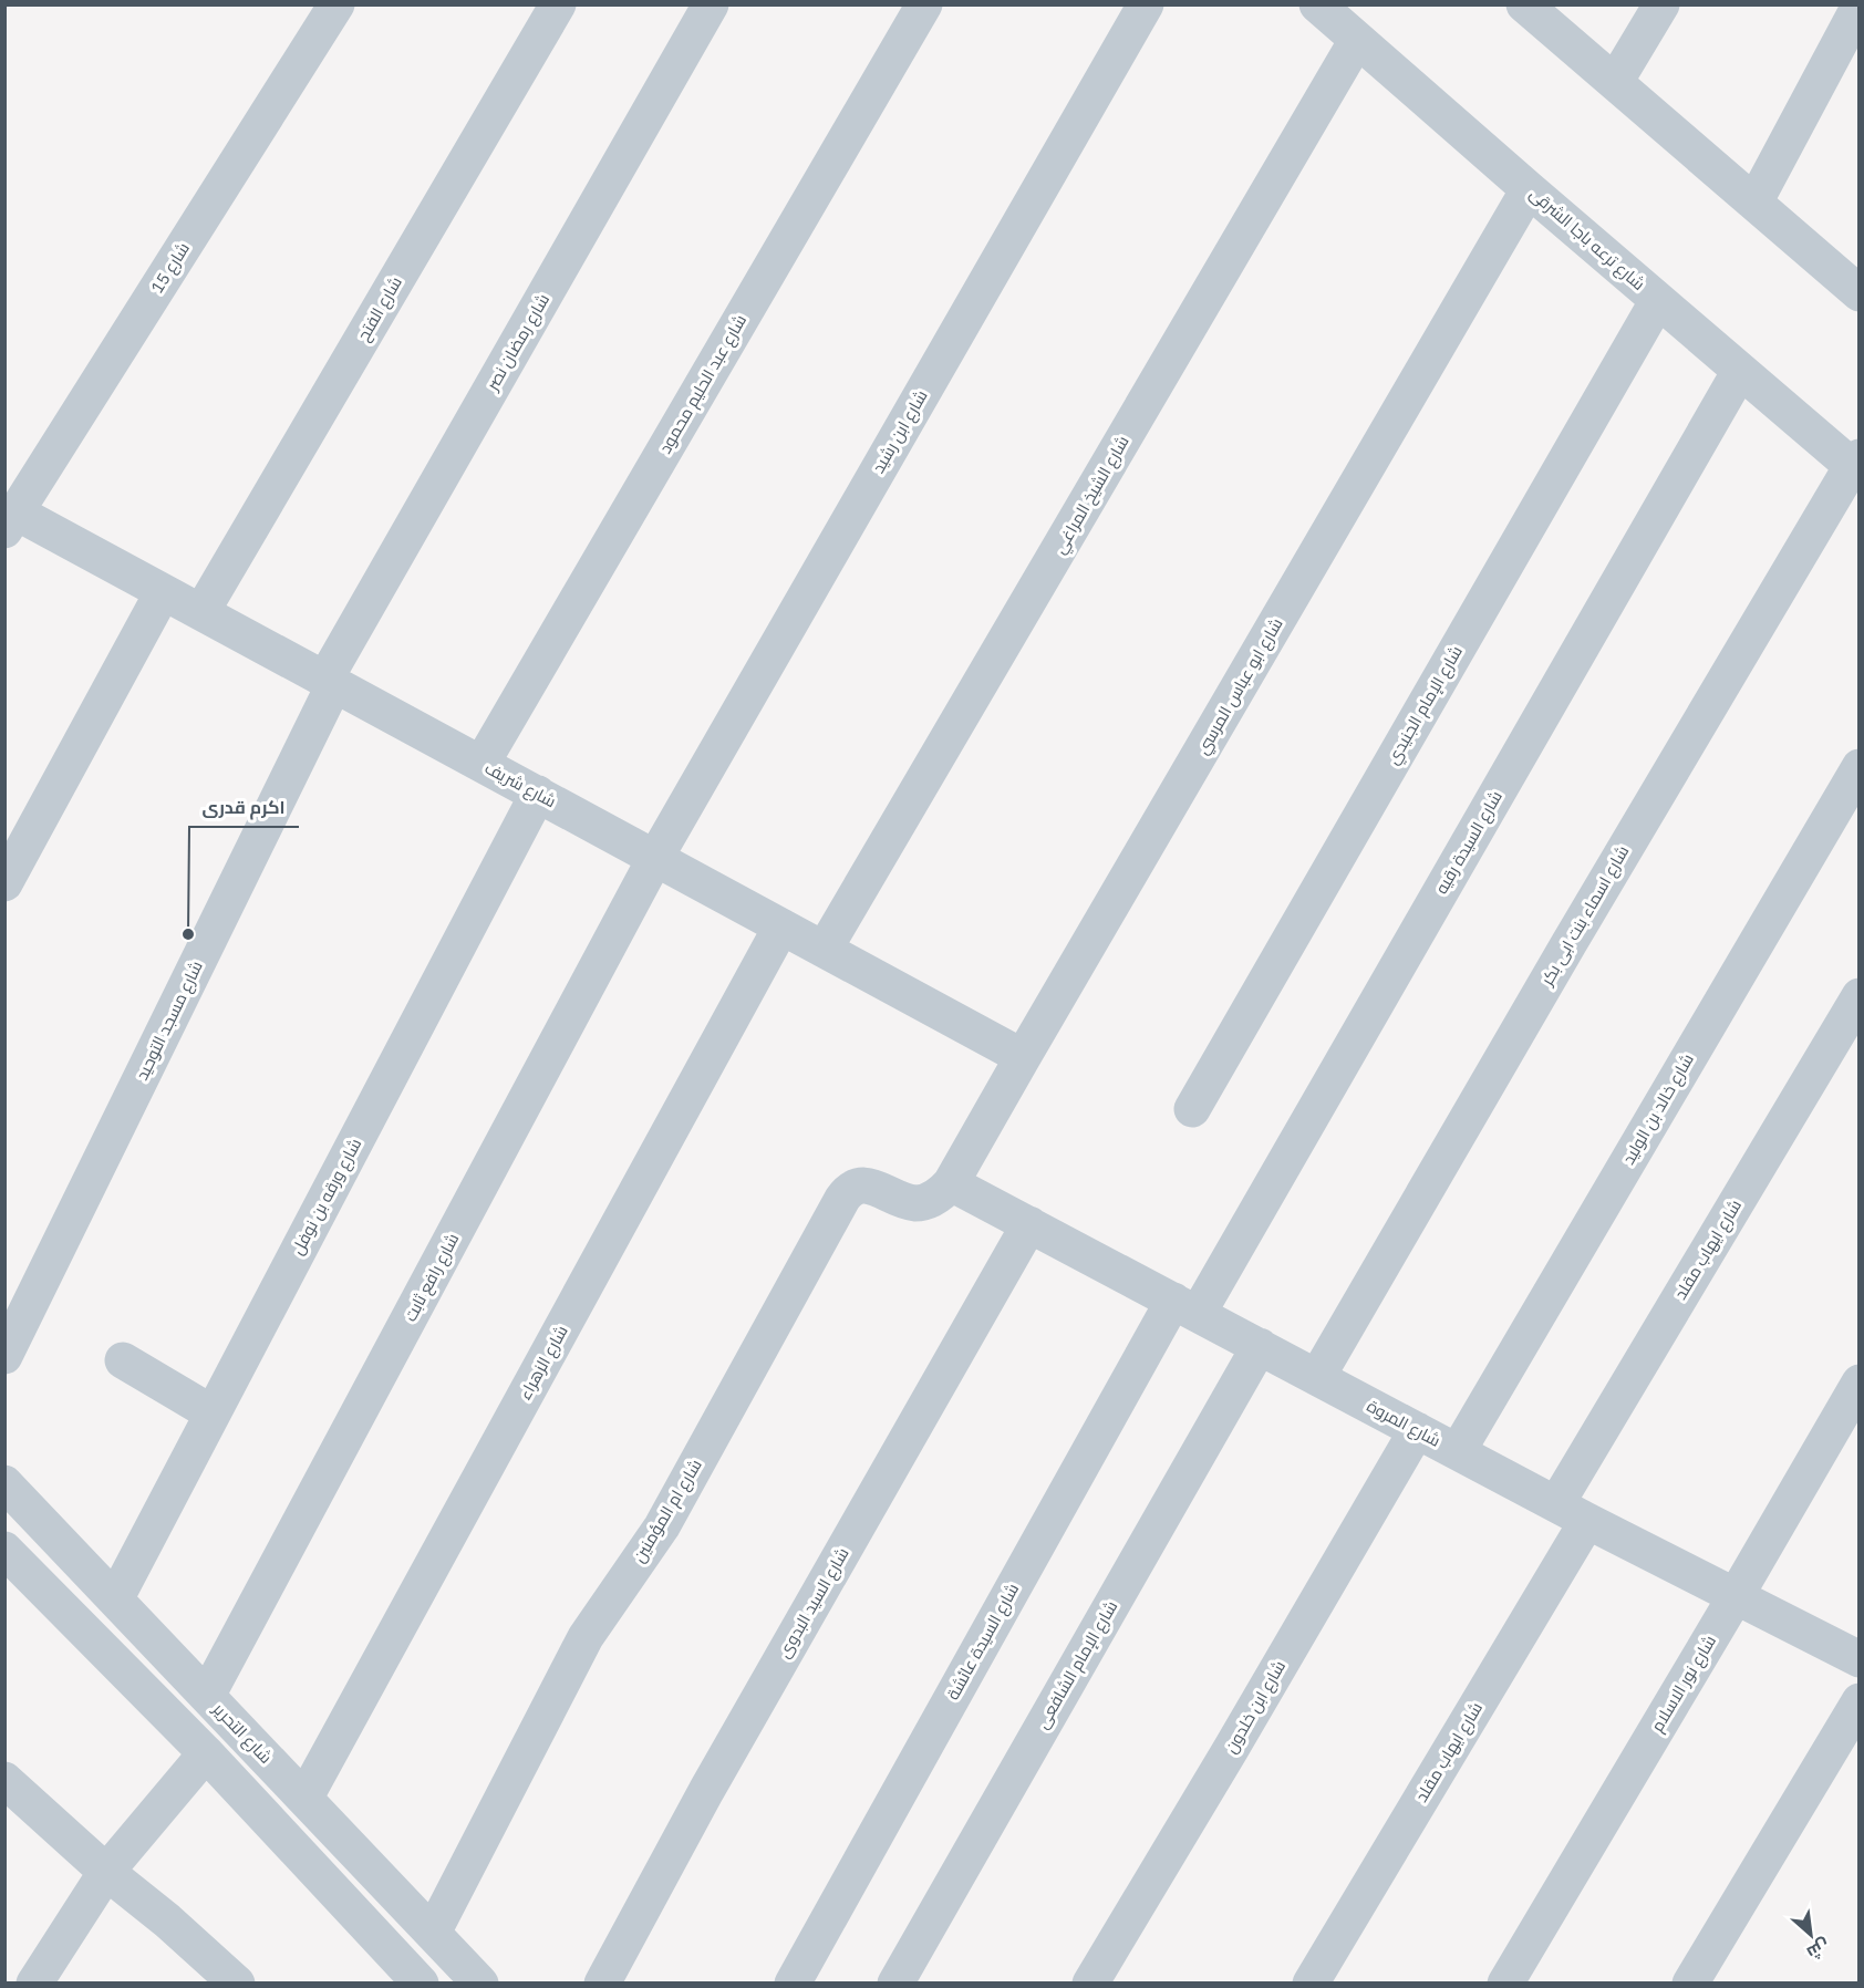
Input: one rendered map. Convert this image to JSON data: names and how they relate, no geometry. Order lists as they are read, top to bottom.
{
  "streets": {
    "street": [
      "شارع ترعه باجا الشرقى",
      "شارع 15",
      "شارع الفتح",
      "شارع رمضان نصر",
      "شارع عبد الحليم محمود",
      "شارع ابن رشيد",
      "شارع الشيخ المراغي",
      "شارع ابو عباس المرسي",
      "شارع الإمام الجنيدي",
      "شارع شريف",
      "شارع السيدة رقيه",
      "شارع اسماء بنت ابى بكر",
      "شارع مسجد التوحيد",
      "شارع خالد بن الوليد",
      "شارع ورقه بن نوفل",
      "شارع ايهاب مقلد",
      "شارع رافع ثابت",
      "شارع الزهراء",
      "شارع المروة",
      "شارع ام المؤمنين",
      "شارع السيد البدوى",
      "شارع السيدة عائشة",
      "شارع الإمام الشافعى",
      "شارع نور الاسلام",
      "شارع ابن خلدون",
      "شارع التحرير"
    ]
  },
  "crossings": [
    ["شارع ترعه باجا الشرقى", "شارع الشيخ المراغي"],
    ["شارع ترعه باجا الشرقى", "شارع ابو عباس المرسي"],
    ["شارع ترعه باجا الشرقى", "شارع الإمام الجنيدي"],
    ["شارع ترعه باجا الشرقى", "شارع السيدة رقيه"],
    ["شارع ترعه باجا الشرقى", "شارع اسماء بنت ابى بكر"],
    ["شارع 15", "شارع شريف"],
    ["شارع الفتح", "شارع شريف"],
    ["شارع رمضان نصر", "شارع شريف"],
    ["شارع رمضان نصر", "شارع مسجد التوحيد"],
    ["شارع عبد الحليم محمود", "شارع شريف"],
    ["شارع ابن رشيد", "شارع شريف"],
    ["شارع ابن رشيد", "شارع رافع ثابت"],
    ["شارع الشيخ المراغي", "شارع شريف"],
    ["شارع ابو عباس المرسي", "شارع شريف"],
    ["شارع ابو عباس المرسي", "شارع المروة"],
    ["شارع ابو عباس المرسي", "شارع ام المؤمنين"],
    ["شارع شريف", "شارع مسجد التوحيد"],
    ["شارع شريف", "شارع ورقه بن نوفل"],
    ["شارع شريف", "شارع رافع ثابت"],
    ["شارع شريف", "شارع الزهراء"],
    ["شارع السيدة رقيه", "شارع المروة"],
    ["شارع السيدة رقيه", "شارع السيدة عائشة"],
    ["شارع اسماء بنت ابى بكر", "شارع المروة"],
    ["شارع خالد بن الوليد", "شارع المروة"],
    ["شارع ورقه بن نوفل", "شارع التحرير"],
    ["شارع ايهاب مقلد", "شارع المروة"],
    ["شارع رافع ثابت", "شارع التحرير"],
    ["شارع الزهراء", "شارع التحرير"],
    ["شارع المروة", "شارع ام المؤمنين"],
    ["شارع المروة", "شارع السيد البدوى"],
    ["شارع المروة", "شارع السيدة عائشة"],
    ["شارع المروة", "شارع الإمام الشافعى"],
    ["شارع المروة", "شارع نور الاسلام"],
    ["شارع المروة", "شارع ابن خلدون"],
    ["شارع ام المؤمنين", "شارع التحرير"]
  ],
  "places": ["اكرم قدرى"],
  "north": "bottom right"
}
